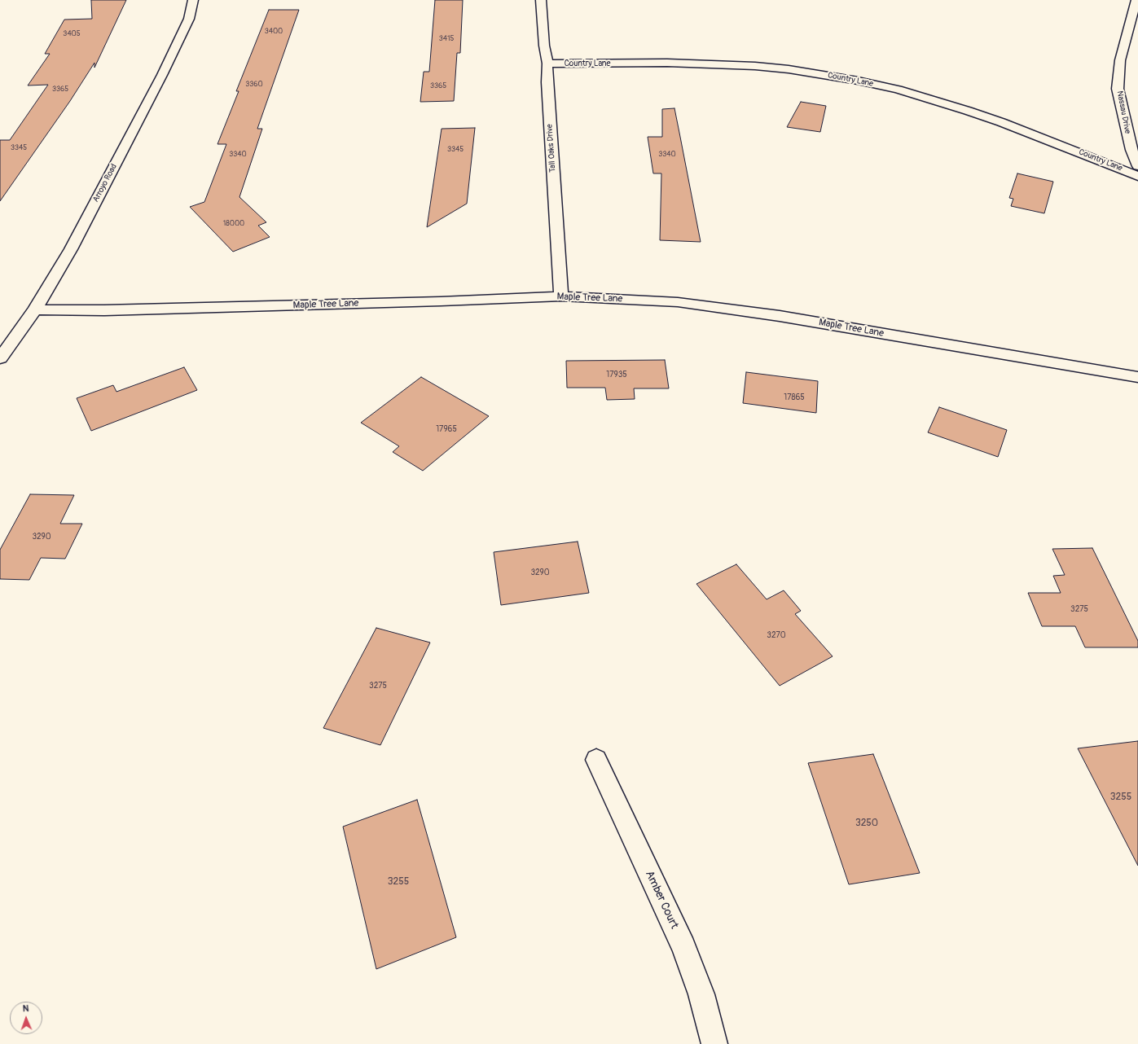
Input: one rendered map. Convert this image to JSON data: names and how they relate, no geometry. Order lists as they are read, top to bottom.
{
  "streets": {
    "street": [
      "Country Lane",
      "Nassau Drive",
      "Tall Oaks Drive",
      "Arroyo Road",
      "Maple Tree Lane",
      "Amber Court"
    ]
  },
  "crossings": [
    ["Country Lane", "Tall Oaks Drive"],
    ["Tall Oaks Drive", "Maple Tree Lane"],
    ["Arroyo Road", "Maple Tree Lane"]
  ],
  "house_numbers": [
    "3400",
    "3405",
    "3415",
    "3360",
    "3365",
    "3365",
    "3345",
    "3345",
    "3340",
    "3340",
    "18000",
    "17935",
    "17865",
    "17965",
    "3290",
    "3290",
    "3275",
    "3270",
    "3275",
    "3255",
    "3250",
    "3255"
  ],
  "north": "top"
}
